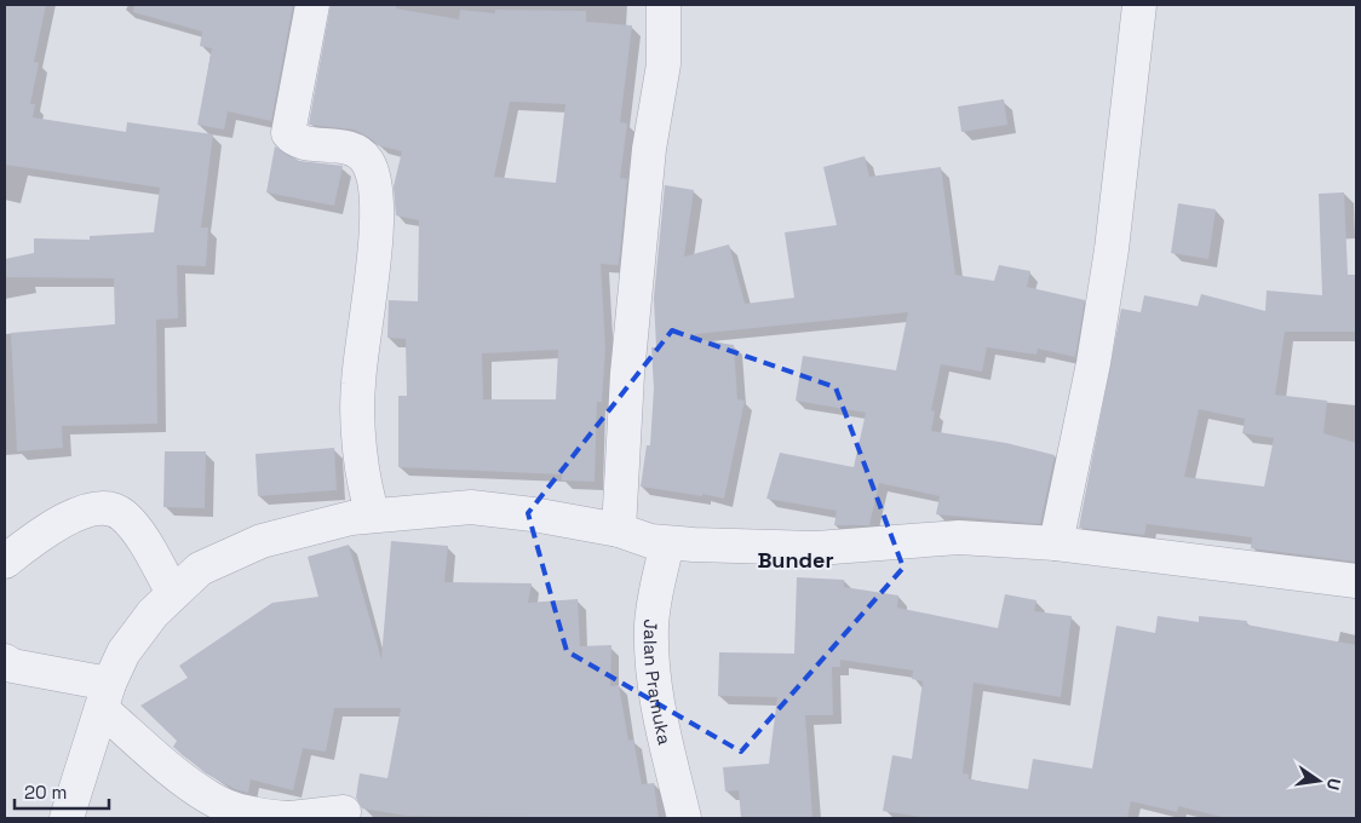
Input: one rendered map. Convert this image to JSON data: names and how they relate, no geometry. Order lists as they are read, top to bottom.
{
  "streets": {
    "street": ["Jalan Pramuka"]
  },
  "districts": ["Bunder"],
  "scale_bar": "20 m",
  "north": "right"
}
